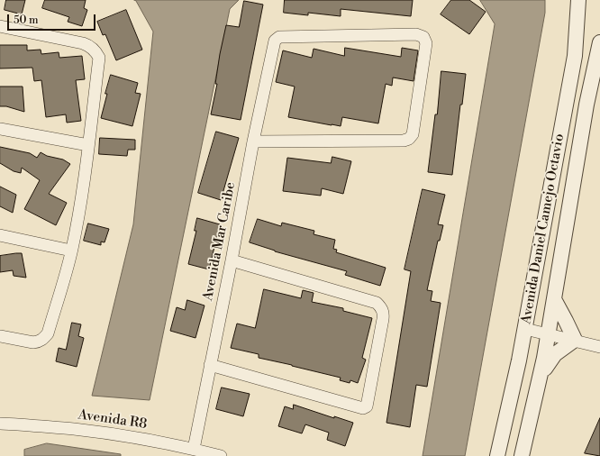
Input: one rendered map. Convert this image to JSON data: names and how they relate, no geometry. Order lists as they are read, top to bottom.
{
  "streets": {
    "street": ["Avenida Daniel Camejo Octavio", "Avenida Mar Caribe", "Avenida R8"]
  },
  "crossings": [
    ["Avenida Mar Caribe", "Avenida R8"]
  ],
  "scale_bar": "50 m"
}
